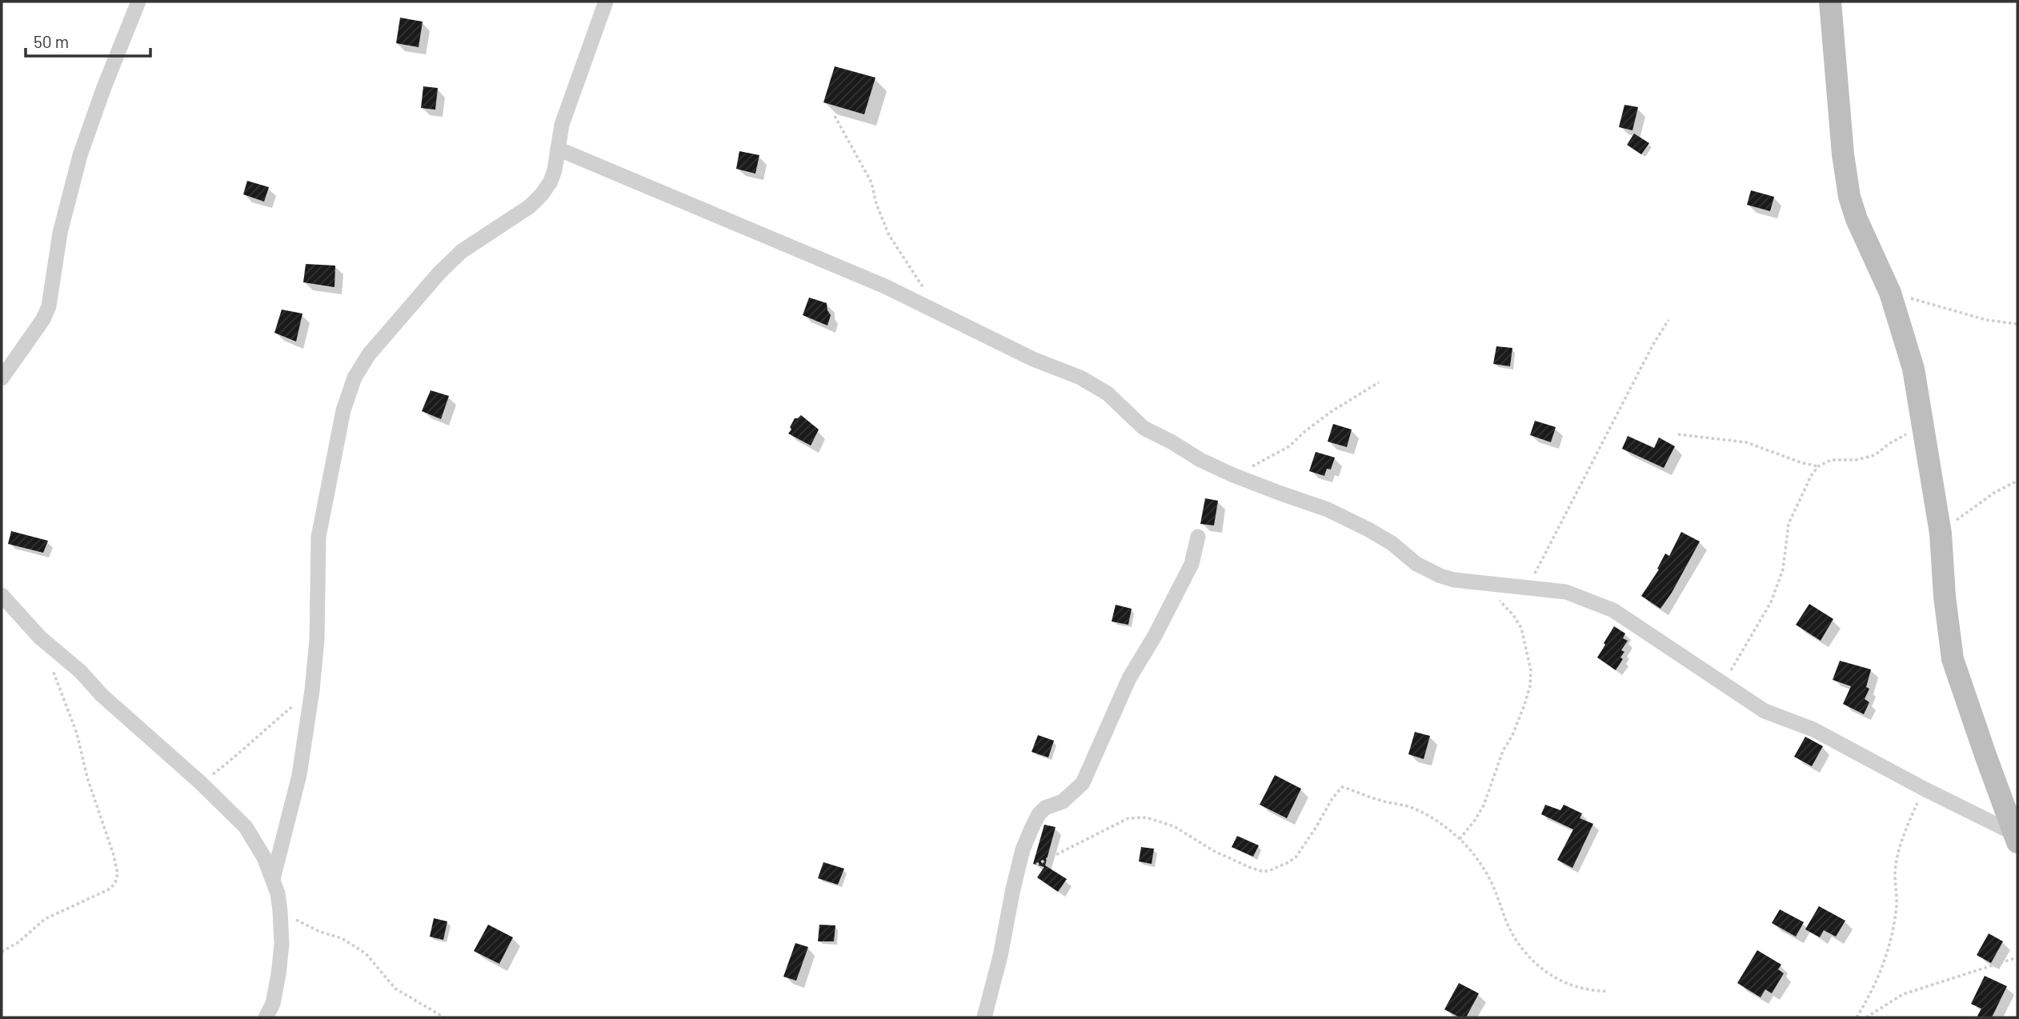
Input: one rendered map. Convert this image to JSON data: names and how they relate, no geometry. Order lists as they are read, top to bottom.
{
  "scale_bar": "50 m"
}
